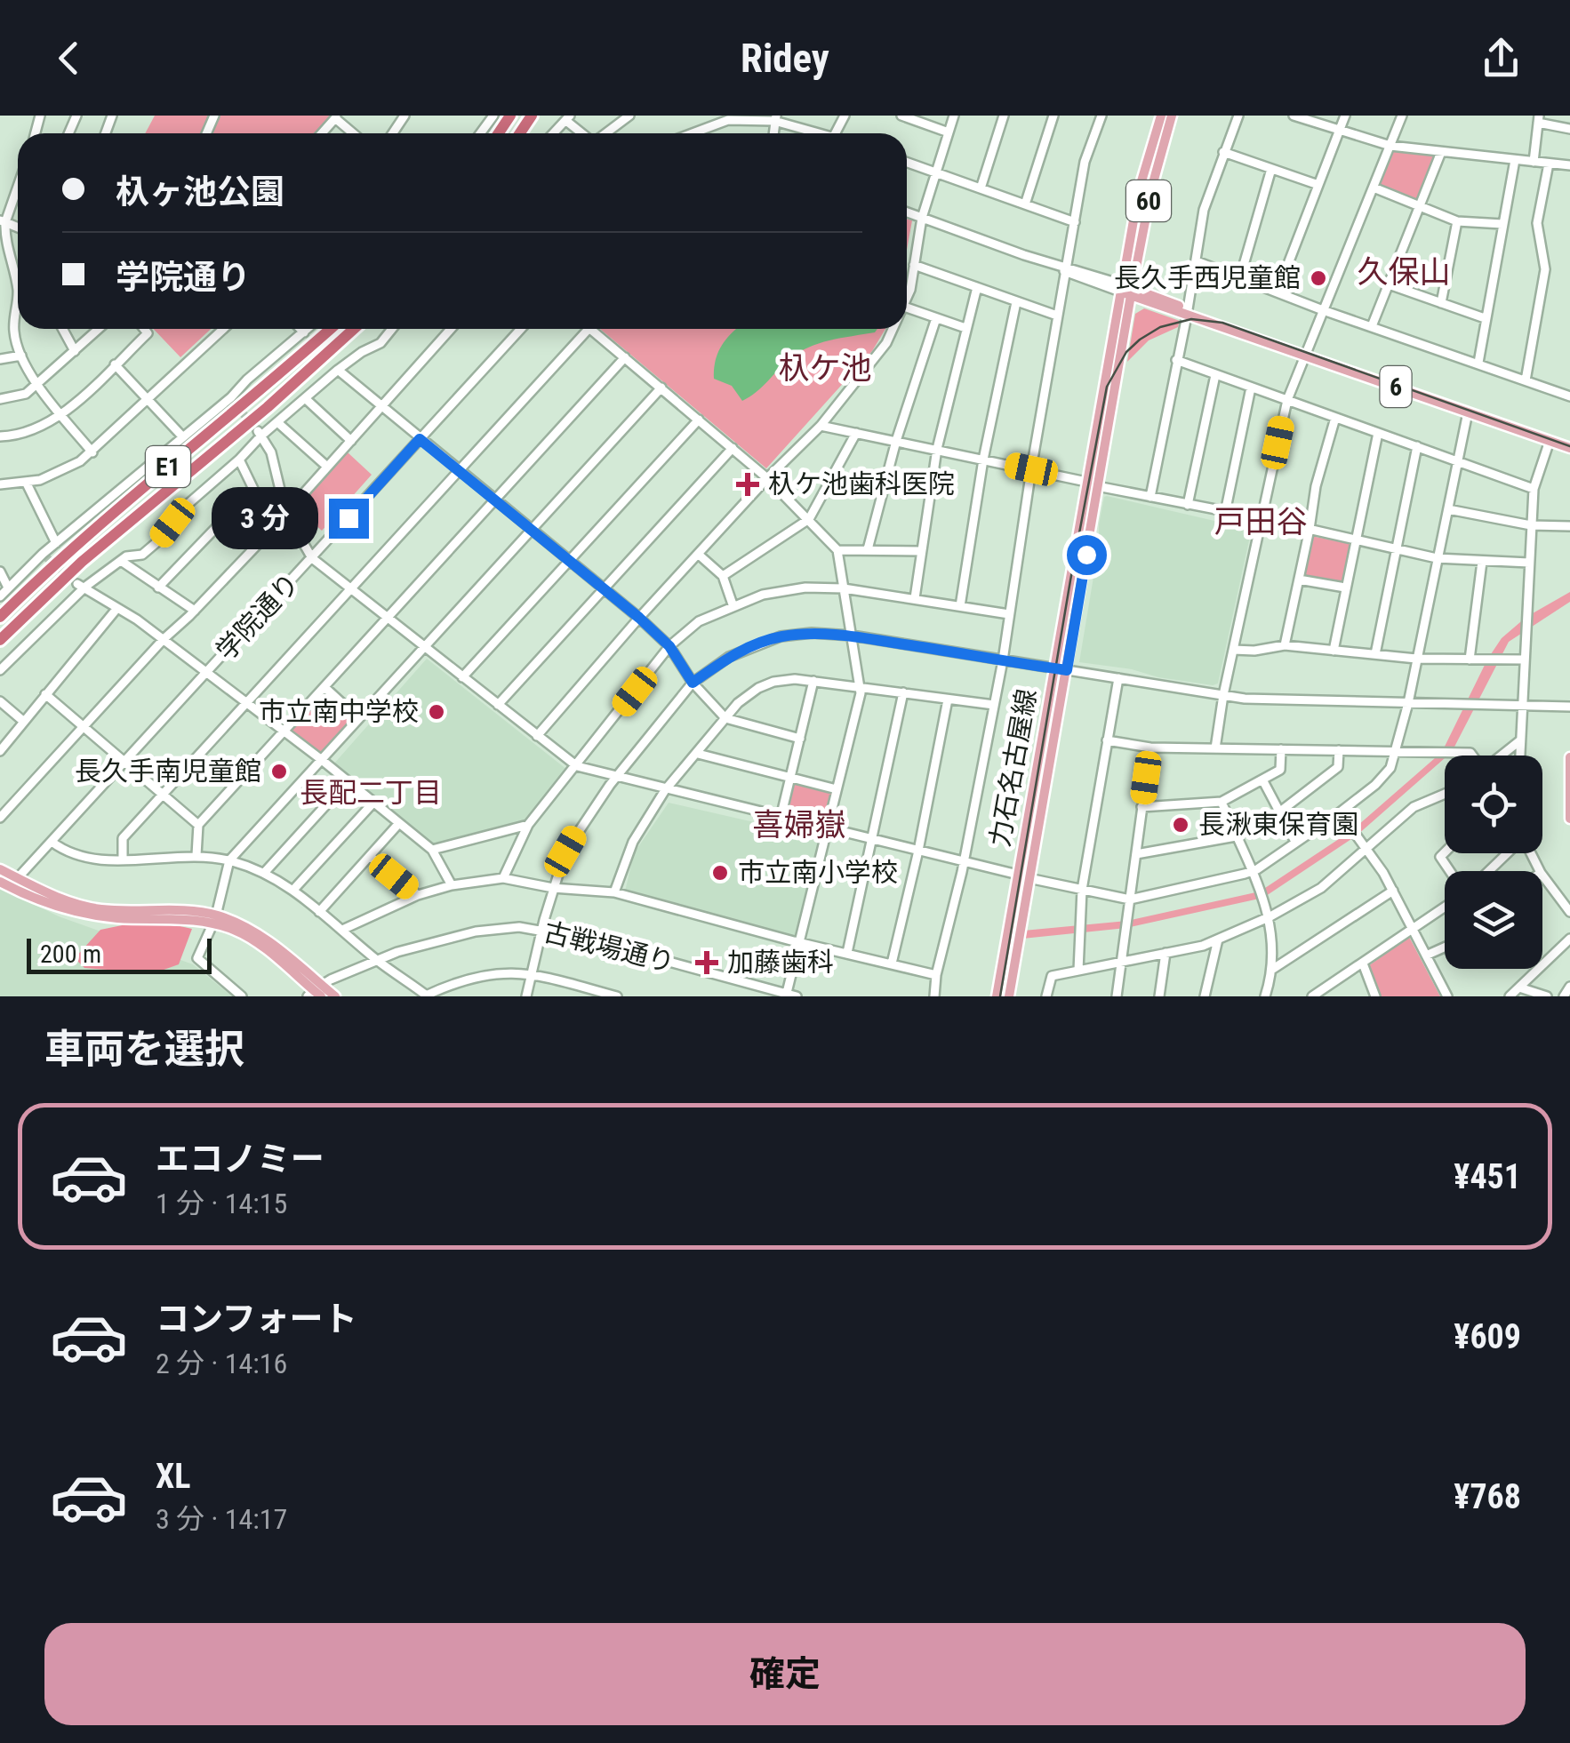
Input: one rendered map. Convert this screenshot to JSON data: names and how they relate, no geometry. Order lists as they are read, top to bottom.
{
  "streets": {
    "highway": ["E1"],
    "main road": ["60", "6", "力石名古屋線"],
    "street": ["学院通り", "古戦場通り"]
  },
  "crossings": [
    ["60", "6"],
    ["60", "力石名古屋線"],
    ["6", "力石名古屋線"]
  ],
  "districts": [
    "久保山",
    "杁ケ池",
    "戸田谷",
    "長配二丁目",
    "喜婦嶽"
  ],
  "places": {
    "other": [
      "長久手西児童館",
      "市立南中学校",
      "長久手南児童館",
      "長湫東保育園",
      "市立南小学校"
    ],
    "health": ["杁ケ池歯科医院", "加藤歯科"]
  },
  "scale_bar": "200 m",
  "page": {
    "header": "Ridey",
    "banner": ["杁ヶ池公園", "学院通り"],
    "bubble": "3 分",
    "scale": "200 m",
    "heading": "車両を選択",
    "list": [
      {
        "name": "エコノミー",
        "note": "1 分 · 14:15",
        "value": "¥451"
      },
      {
        "name": "コンフォート",
        "note": "2 分 · 14:16",
        "value": "¥609"
      },
      {
        "name": "XL",
        "note": "3 分 · 14:17",
        "value": "¥768"
      }
    ],
    "buttons": "確定"
  }
}
